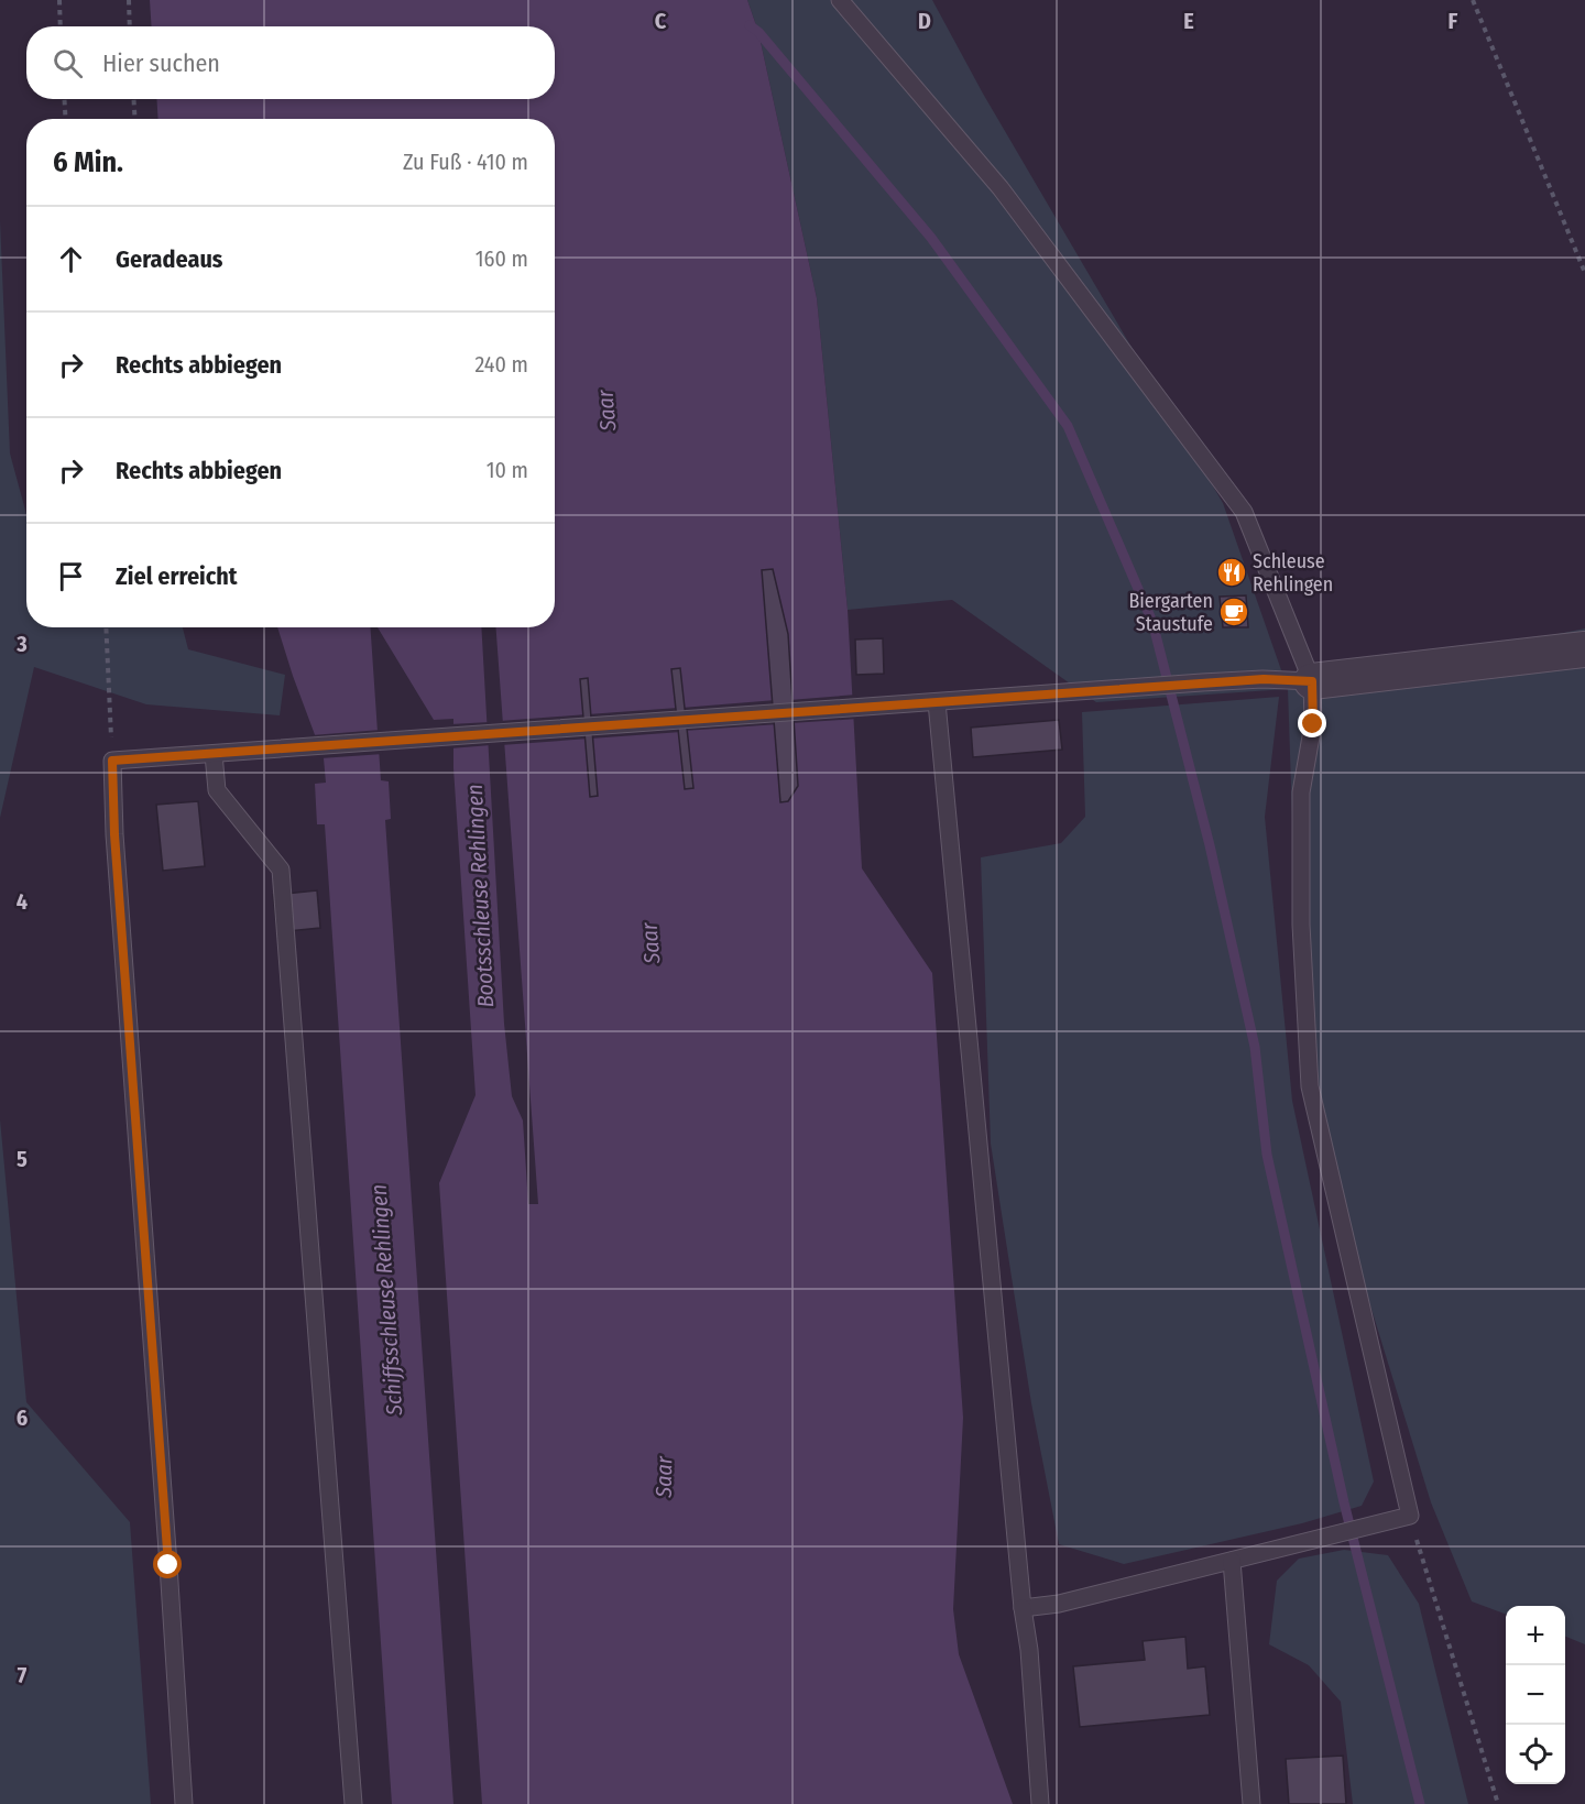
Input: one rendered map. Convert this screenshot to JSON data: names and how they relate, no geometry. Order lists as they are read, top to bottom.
{
  "water": ["Saar", "Bootsschleuse Rehlingen", "Schiffsschleuse Rehlingen"],
  "places": {
    "restaurant": ["Schleuse Rehlingen"],
    "cafe": ["Biergarten Staustufe"]
  },
  "page": {
    "search": "Hier suchen",
    "heading": ["6 Min.", "Zu Fuß · 410 m"],
    "list": [
      ["Geradeaus", "160 m"],
      ["Rechts abbiegen", "240 m"],
      ["Rechts abbiegen", "10 m"],
      "Ziel erreicht"
    ],
    "map_buttons": ["+", "−"]
  },
  "grid": {
    "columns": [
      "C",
      "D",
      "E",
      "F"
    ],
    "rows": [
      "3",
      "4",
      "5",
      "6",
      "7"
    ]
  }
}
